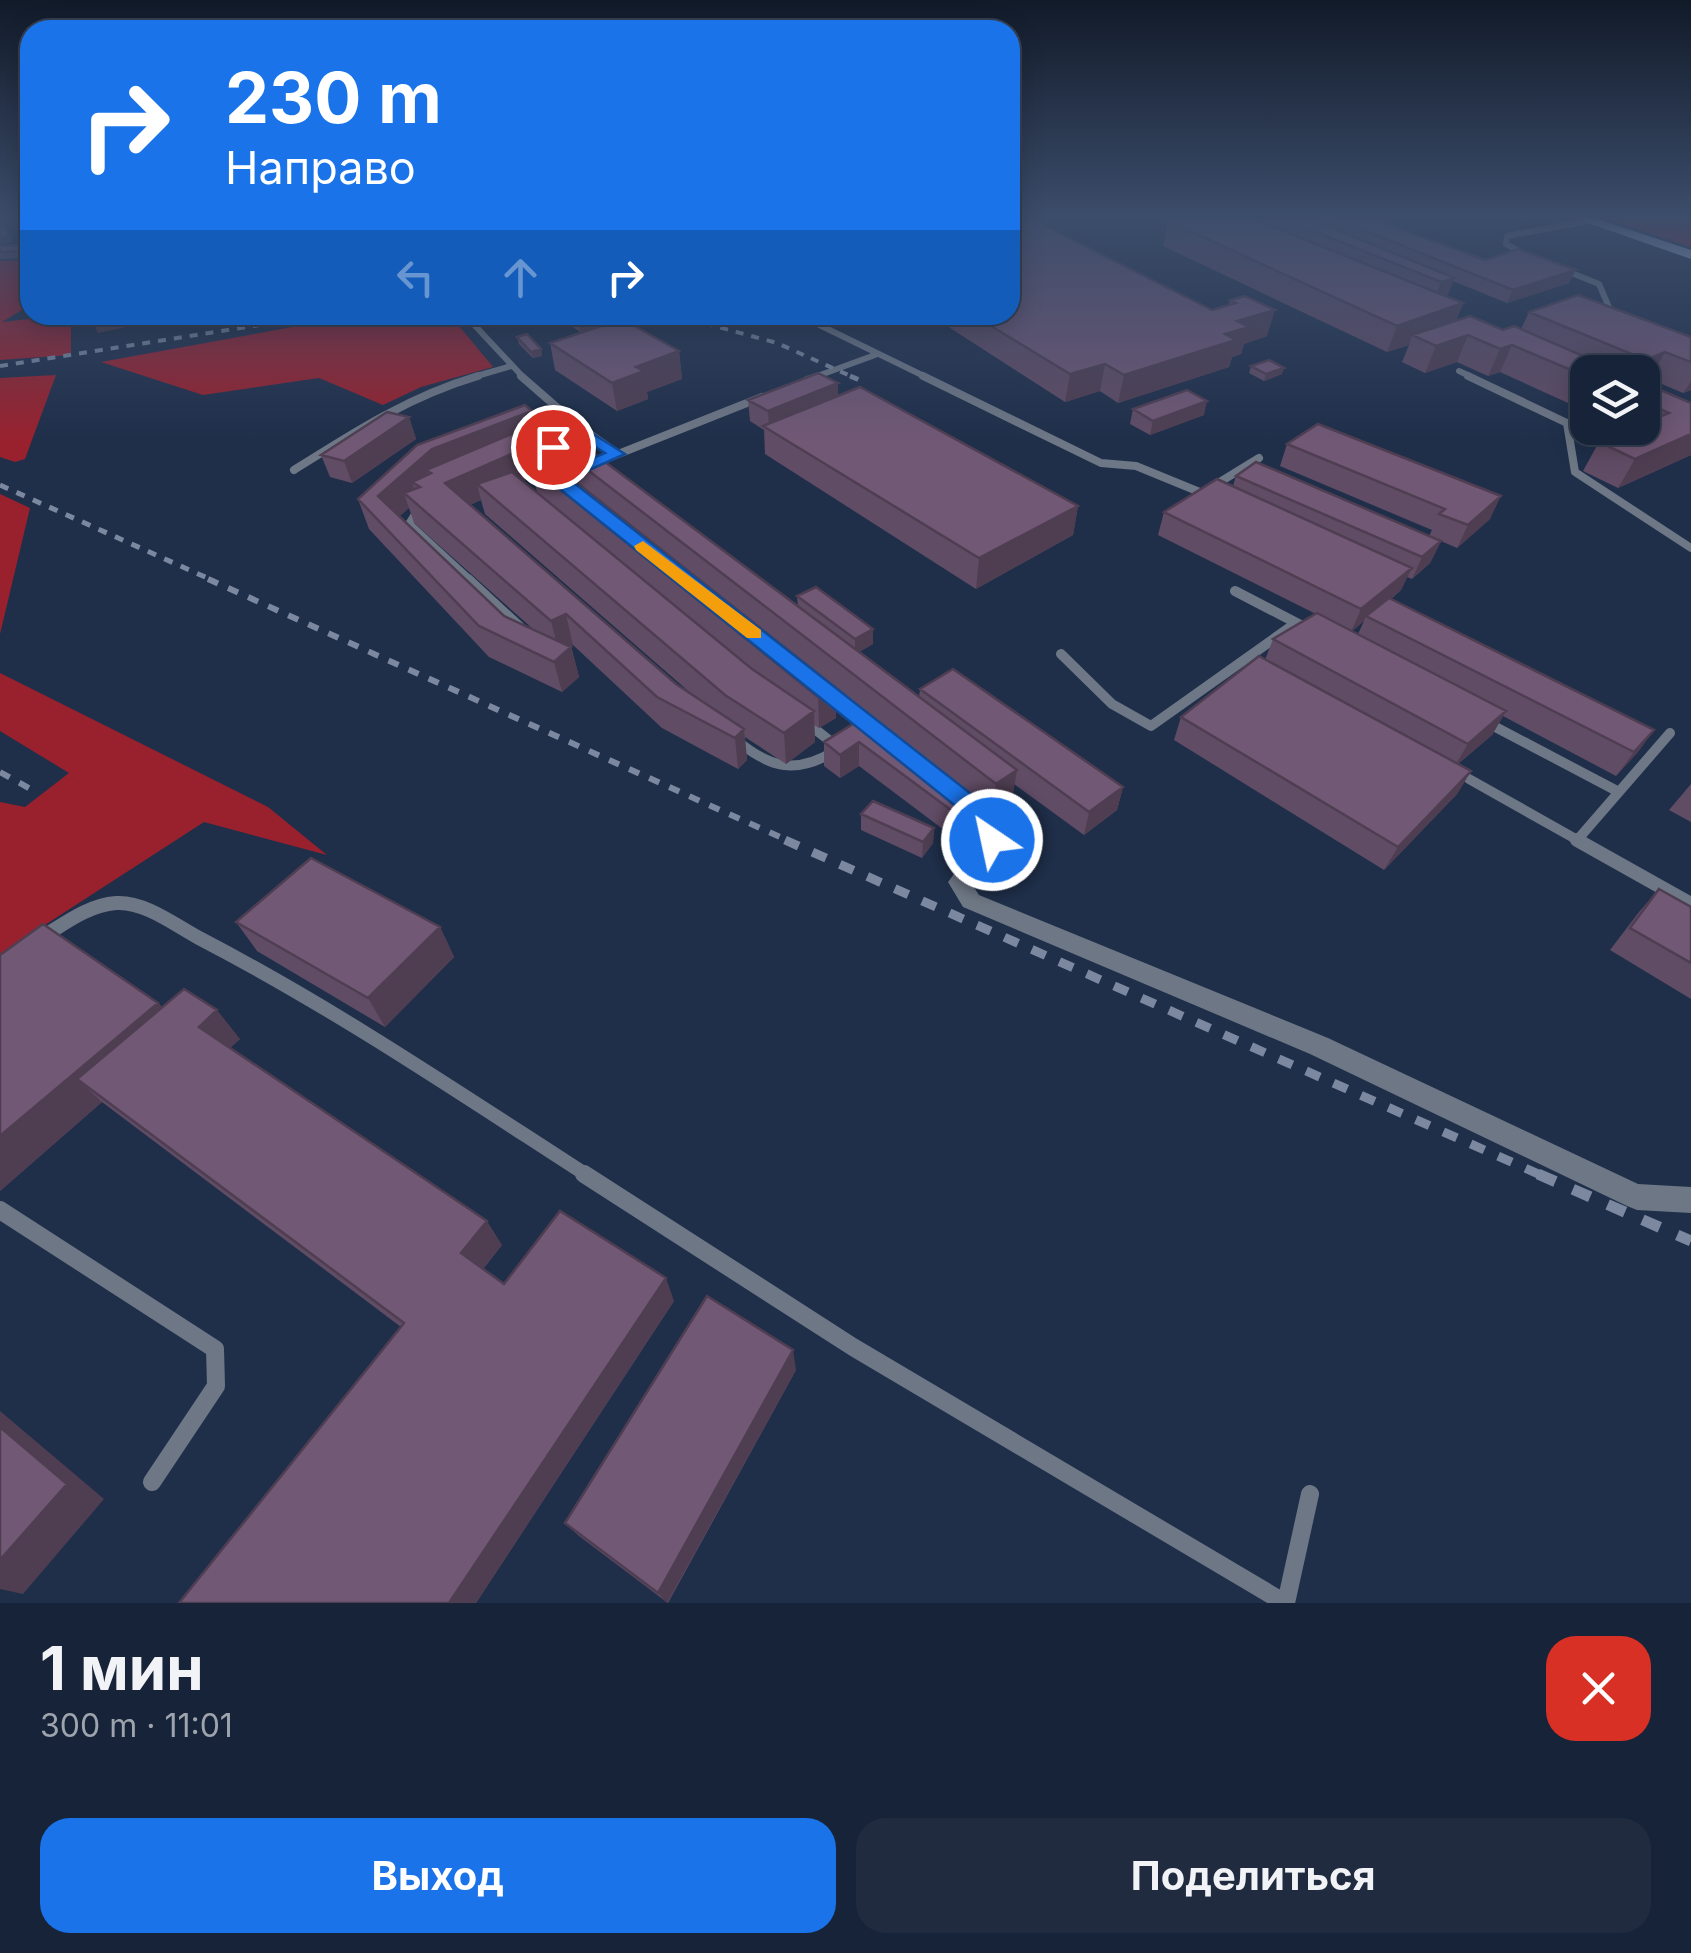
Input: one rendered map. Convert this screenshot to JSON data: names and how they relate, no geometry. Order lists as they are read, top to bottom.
{
  "page": {
    "turn": ["230 m", "Направо"],
    "heading": ["1 мин", "300 m · 11:01"],
    "buttons": ["Выход", "Поделиться"]
  }
}
